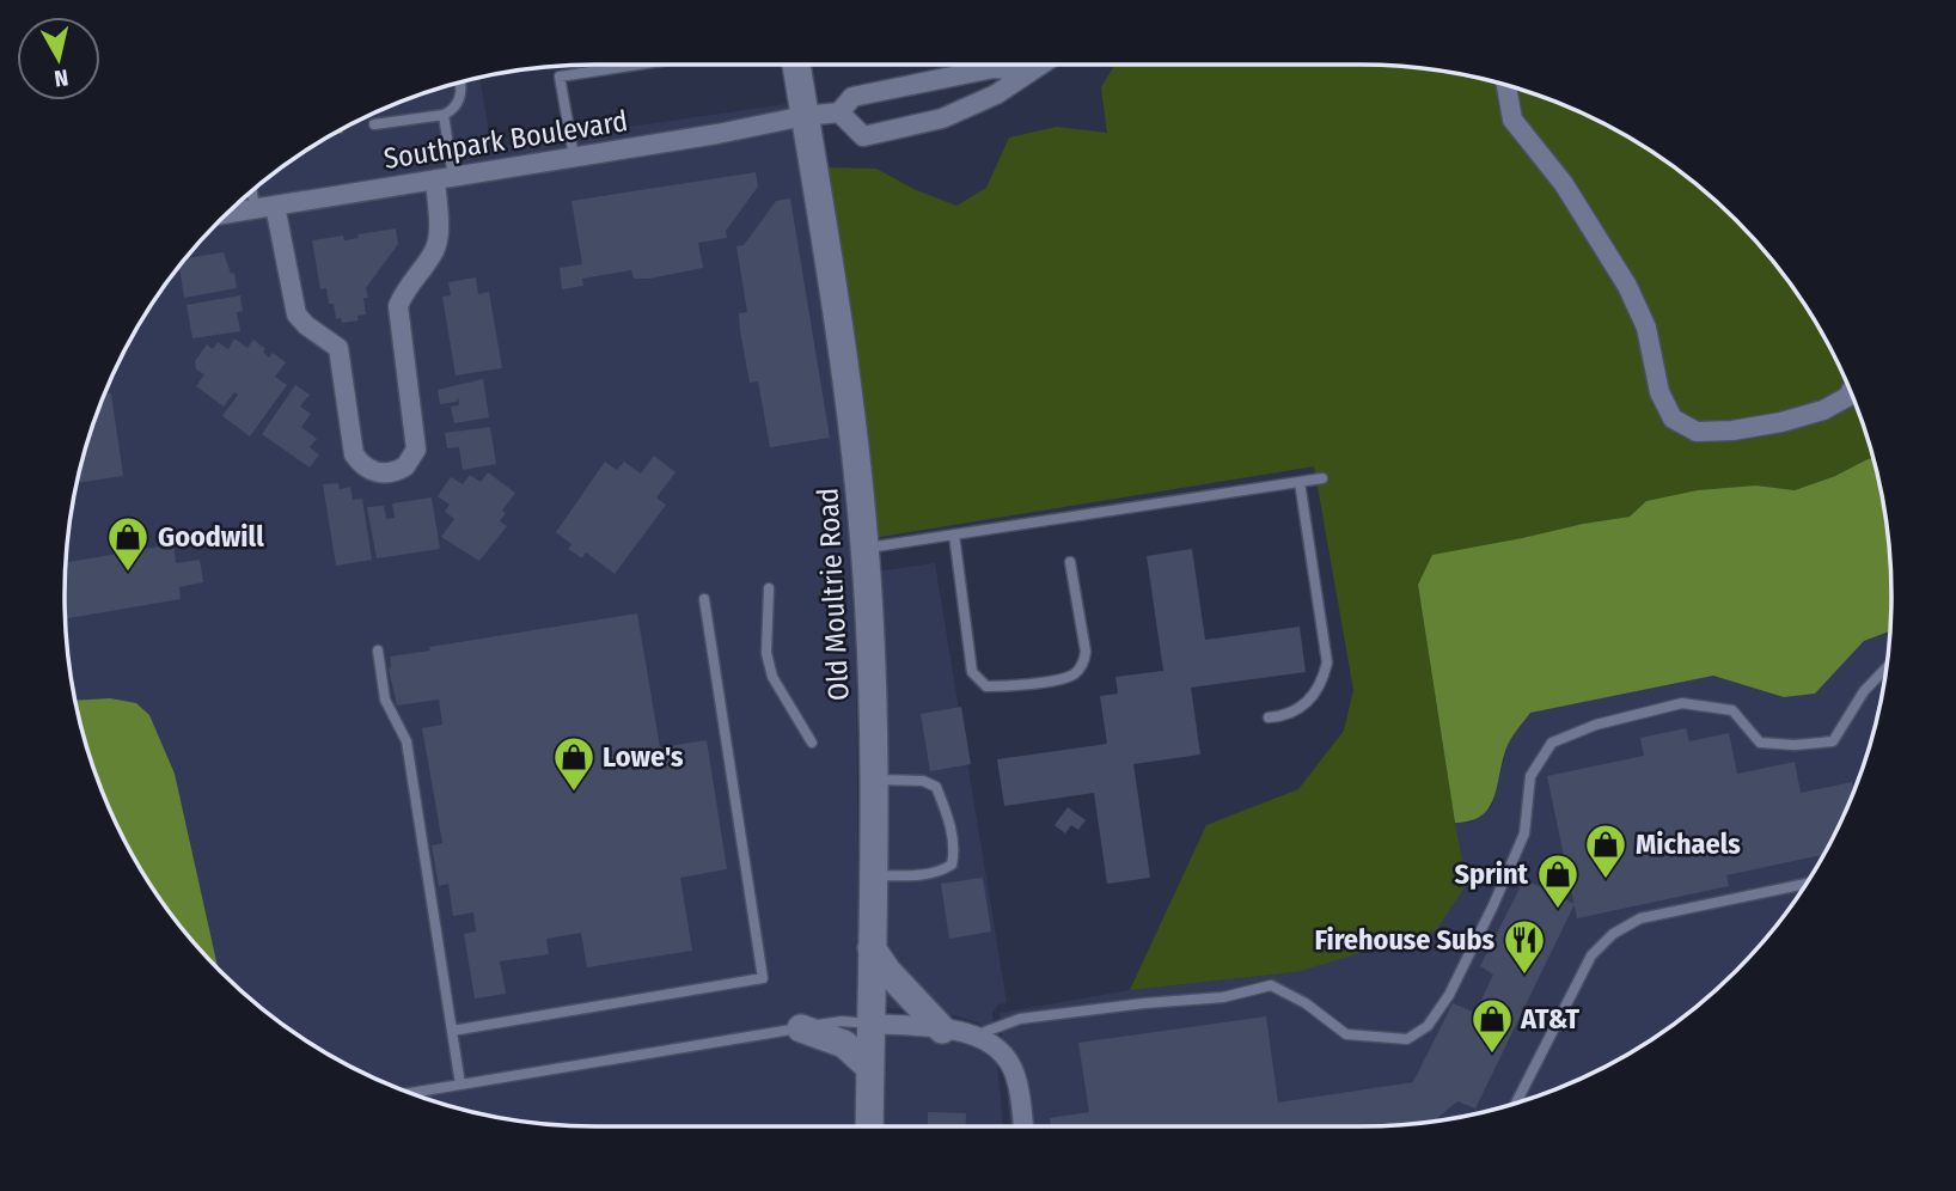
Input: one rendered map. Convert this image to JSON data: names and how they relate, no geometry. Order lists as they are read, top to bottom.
{
  "streets": {
    "main road": ["Old Moultrie Road"],
    "street": ["Southpark Boulevard"]
  },
  "crossings": [
    ["Southpark Boulevard", "Old Moultrie Road"]
  ],
  "places": {
    "shop": [
      "Goodwill",
      "Lowe's",
      "Michaels",
      "Sprint",
      "AT&T"
    ],
    "restaurant": ["Firehouse Subs"]
  },
  "north": "bottom"
}
